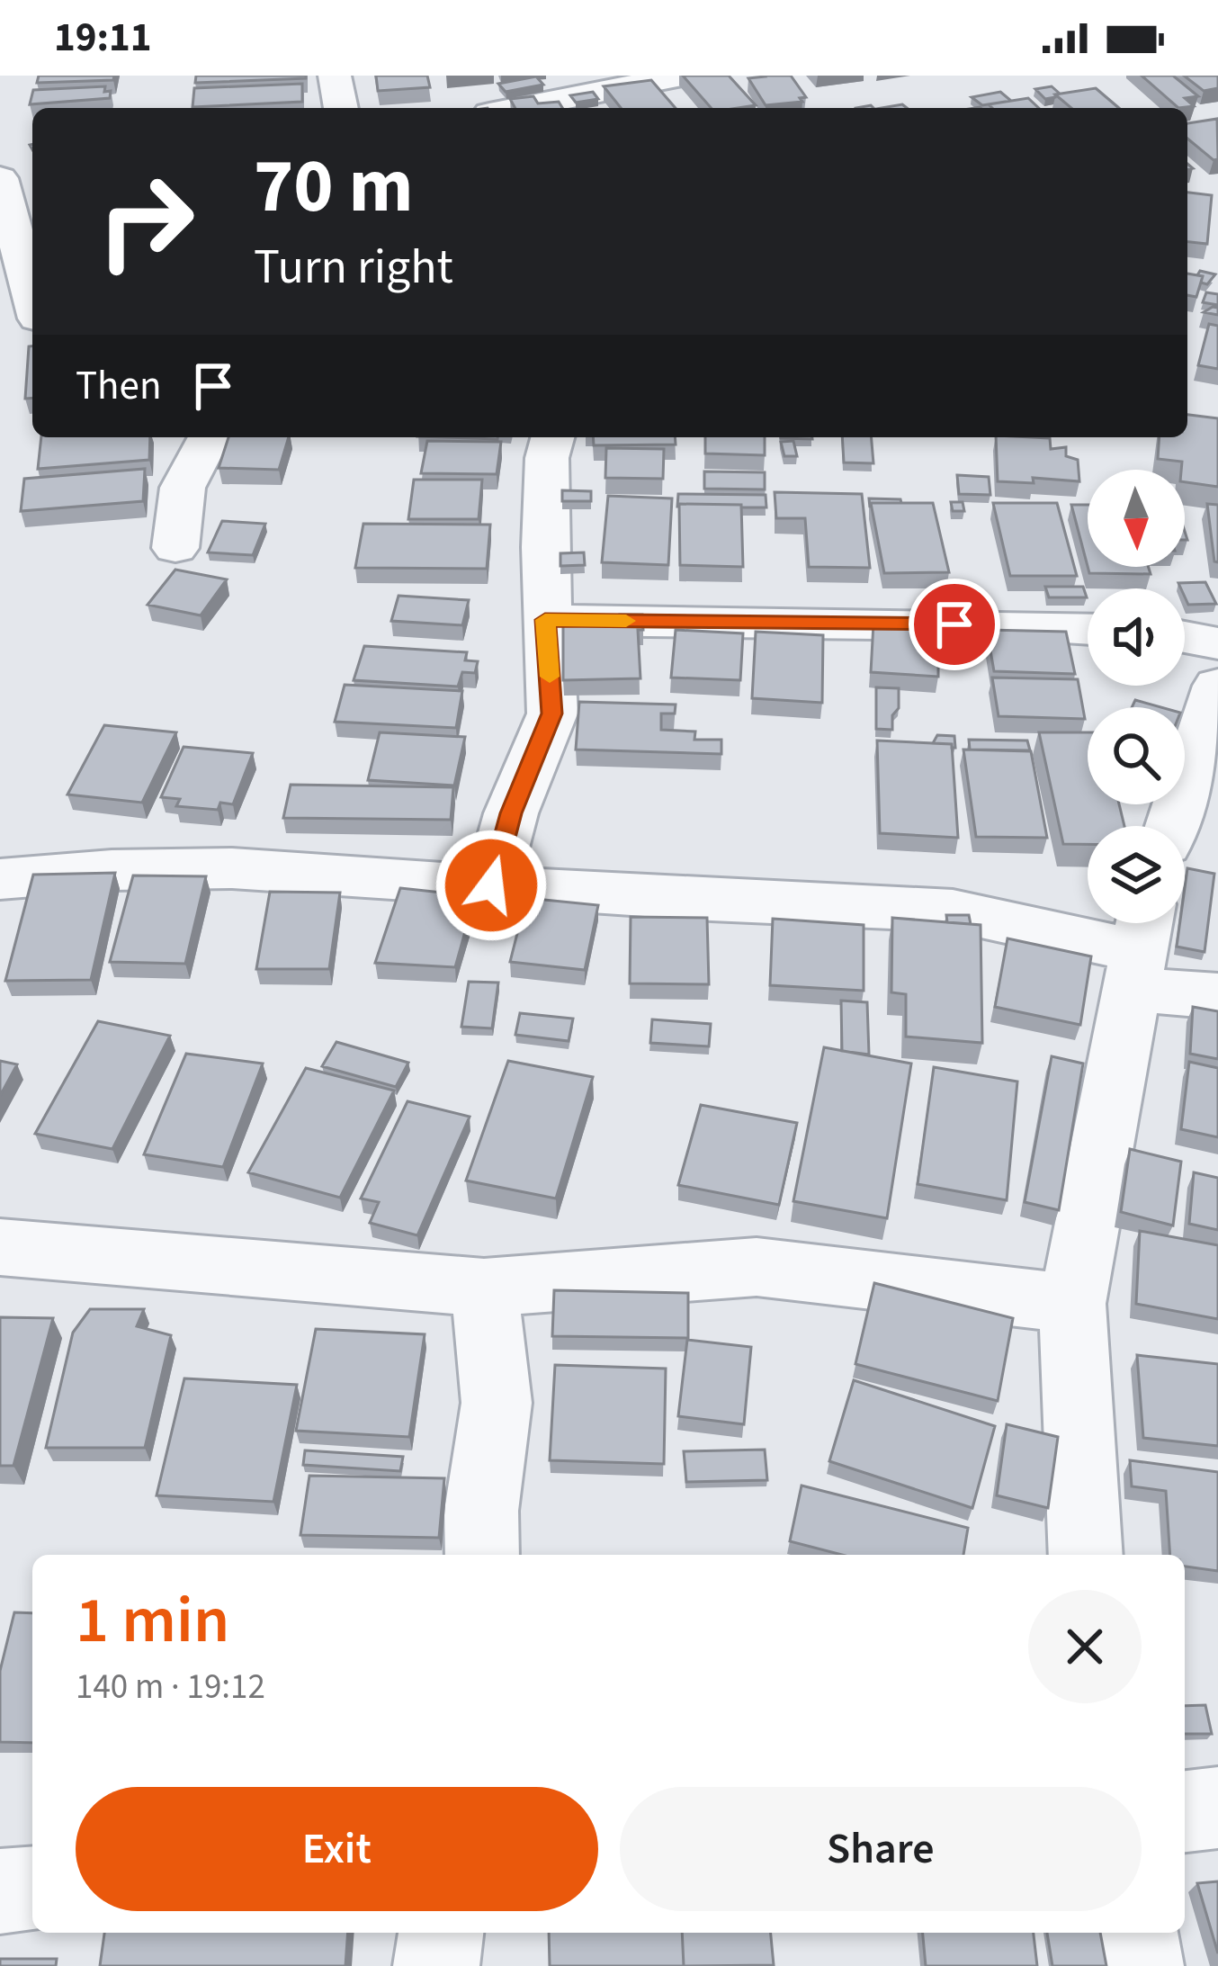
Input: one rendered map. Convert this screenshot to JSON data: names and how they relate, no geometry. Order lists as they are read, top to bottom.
{
  "north": "bottom",
  "page": {
    "status": "19:11",
    "turn": ["70 m", "Turn right"],
    "then": "Then",
    "heading": ["1 min", "140 m · 19:12"],
    "buttons": ["Exit", "Share"]
  }
}
